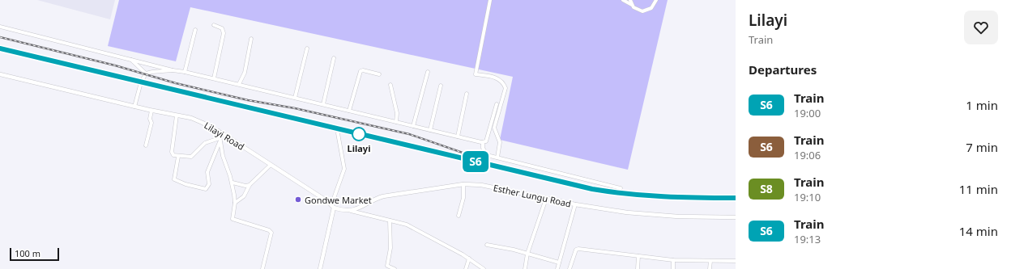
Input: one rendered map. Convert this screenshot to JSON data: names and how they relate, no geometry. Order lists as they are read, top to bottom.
{
  "streets": {
    "street": ["Lilayi Road", "Esther Lungu Road"]
  },
  "places": ["Lilayi", "Gondwe Market"],
  "scale_bar": "100 m",
  "page": {
    "on_map": "S6",
    "heading": [
      ["Lilayi", "Train"],
      "Departures"
    ],
    "list": [
      {
        "mark": "S6",
        "name": "Train",
        "note": "19:00",
        "value": "1 min"
      },
      {
        "mark": "S6",
        "name": "Train",
        "note": "19:06",
        "value": "7 min"
      },
      {
        "mark": "S8",
        "name": "Train",
        "note": "19:10",
        "value": "11 min"
      },
      {
        "mark": "S6",
        "name": "Train",
        "note": "19:13",
        "value": "14 min"
      }
    ],
    "scale": "100 m"
  }
}
